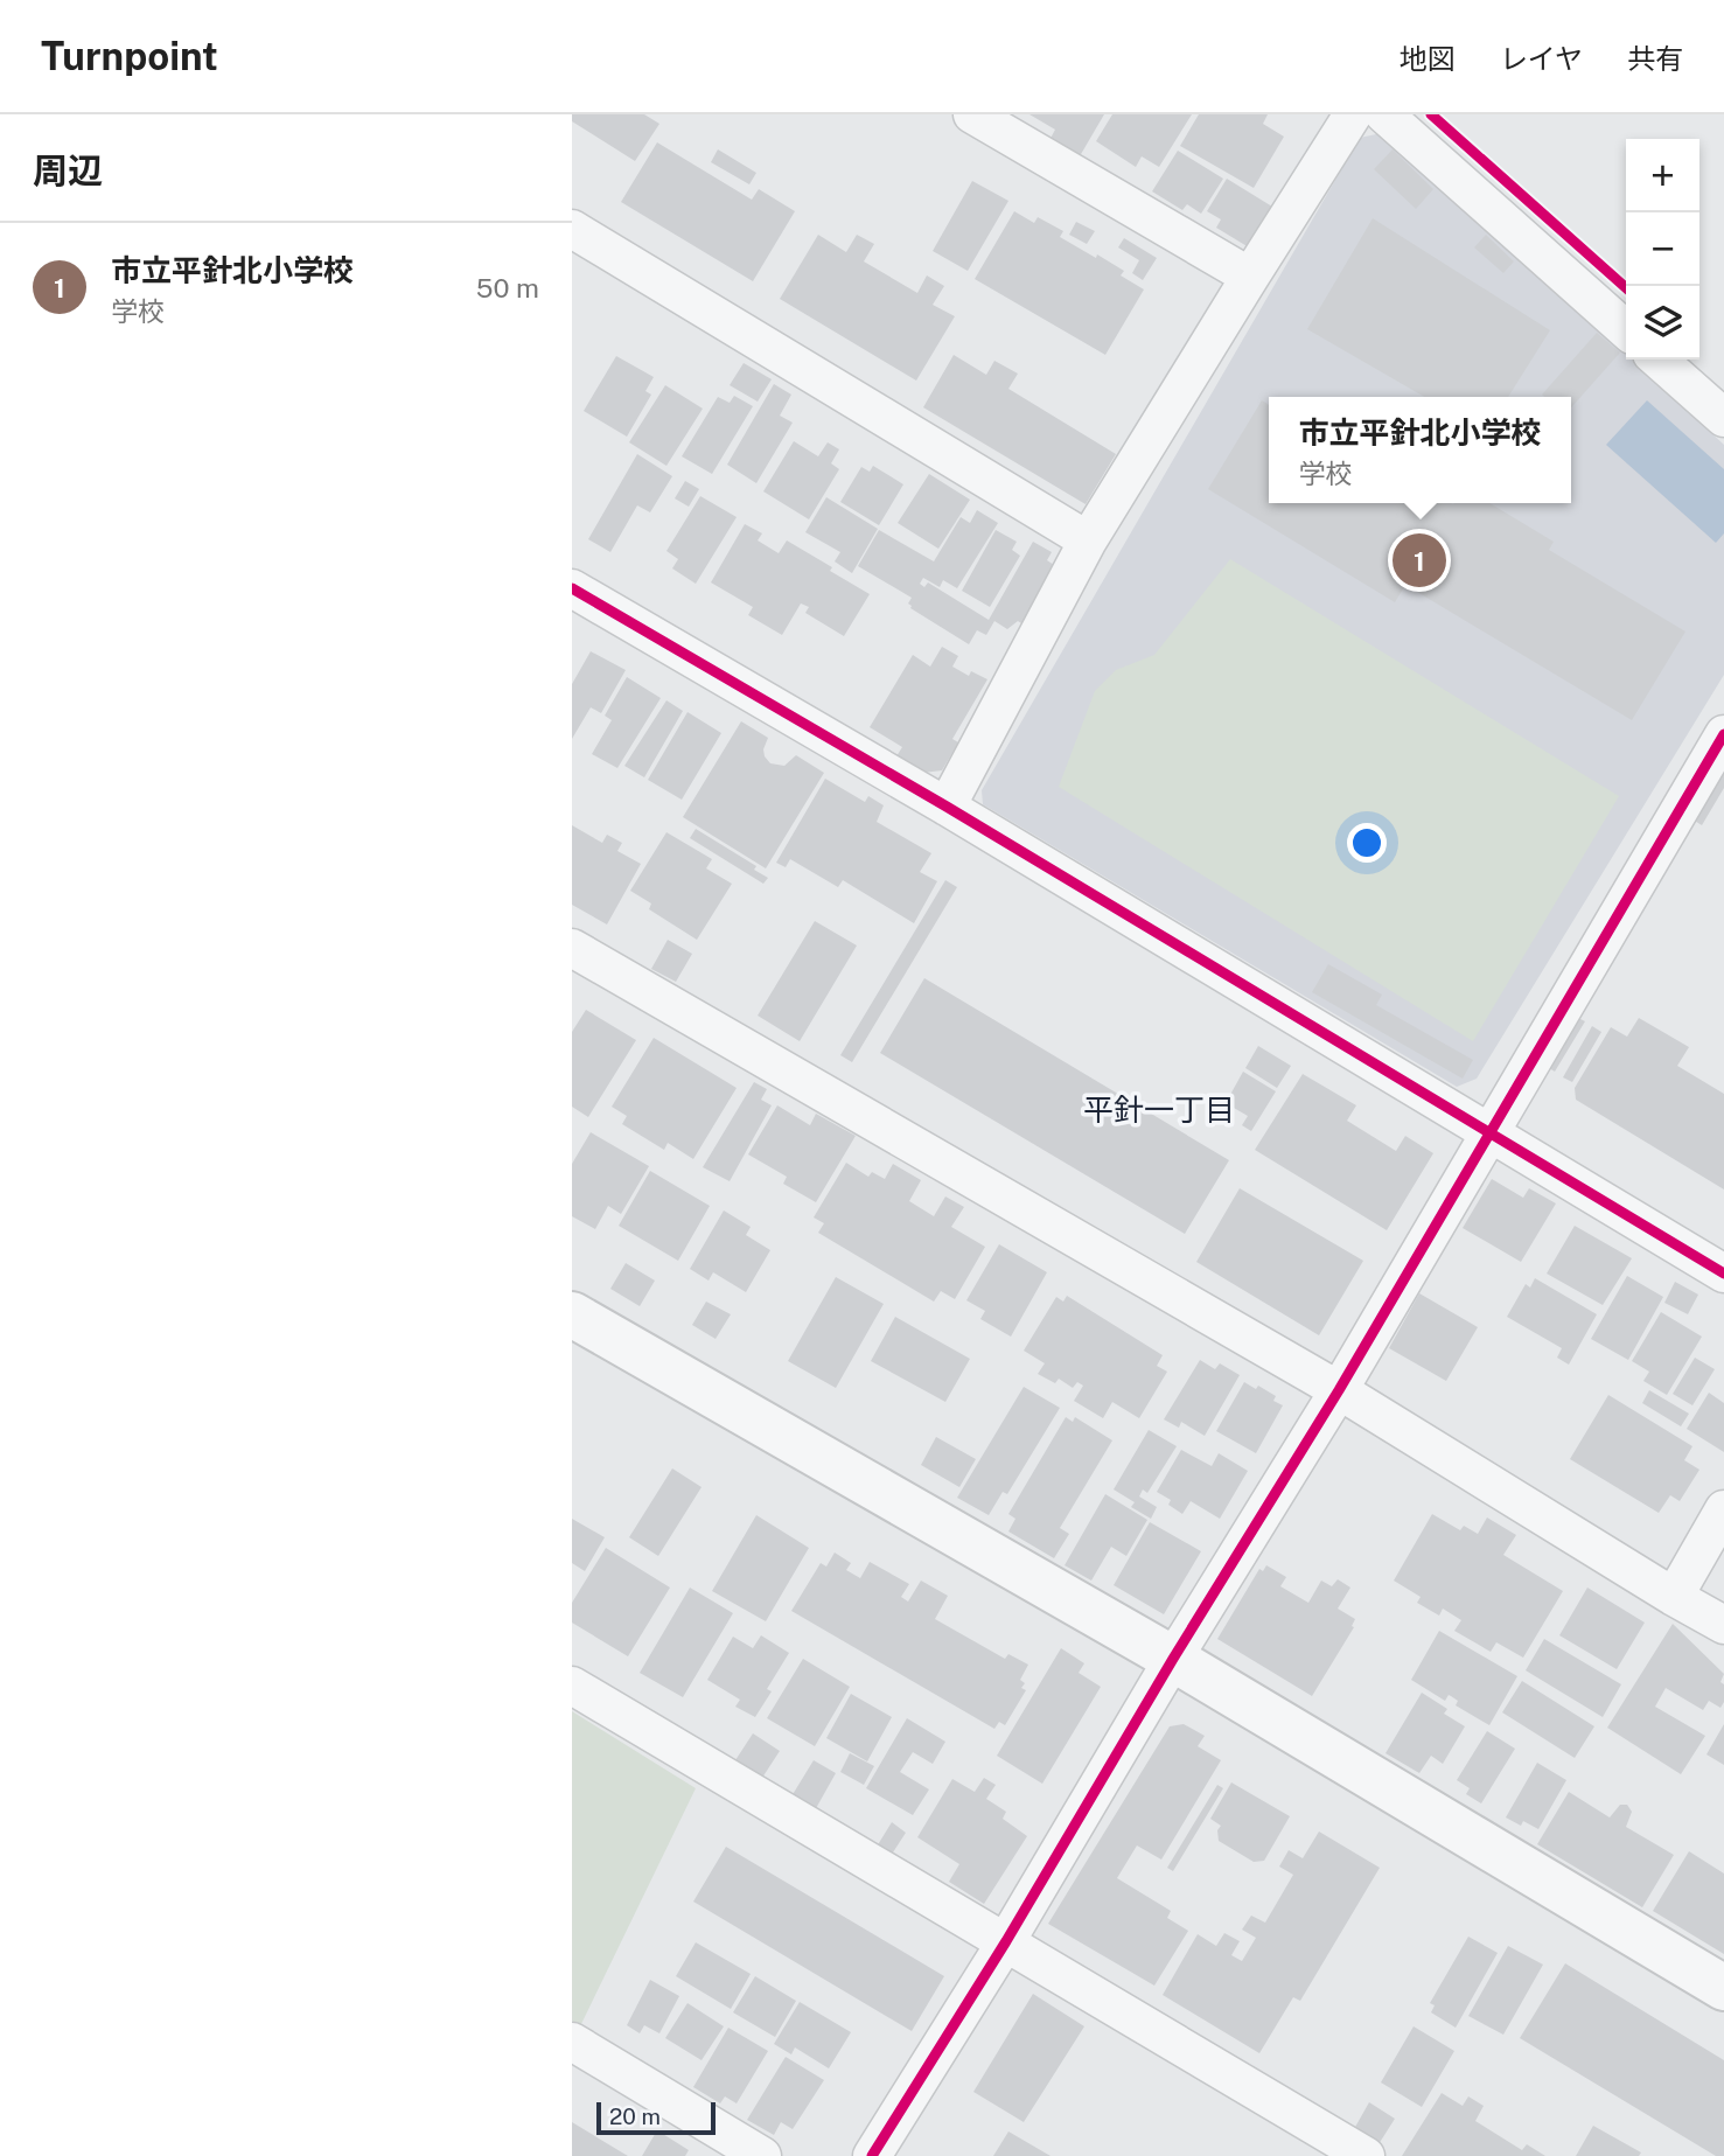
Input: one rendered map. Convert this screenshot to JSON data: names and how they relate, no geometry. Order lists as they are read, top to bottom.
{
  "districts": ["平針一丁目"],
  "scale_bar": "20 m",
  "page": {
    "header": "Turnpoint",
    "nav": ["地図", "レイヤ", "共有"],
    "heading": "周辺",
    "map_buttons": ["+", "−"],
    "list": [
      {
        "mark": "1",
        "name": "市立平針北小学校",
        "note": "学校",
        "value": "50 m"
      }
    ],
    "popup": ["市立平針北小学校", "学校"],
    "pins": "1",
    "scale": "20 m"
  }
}
